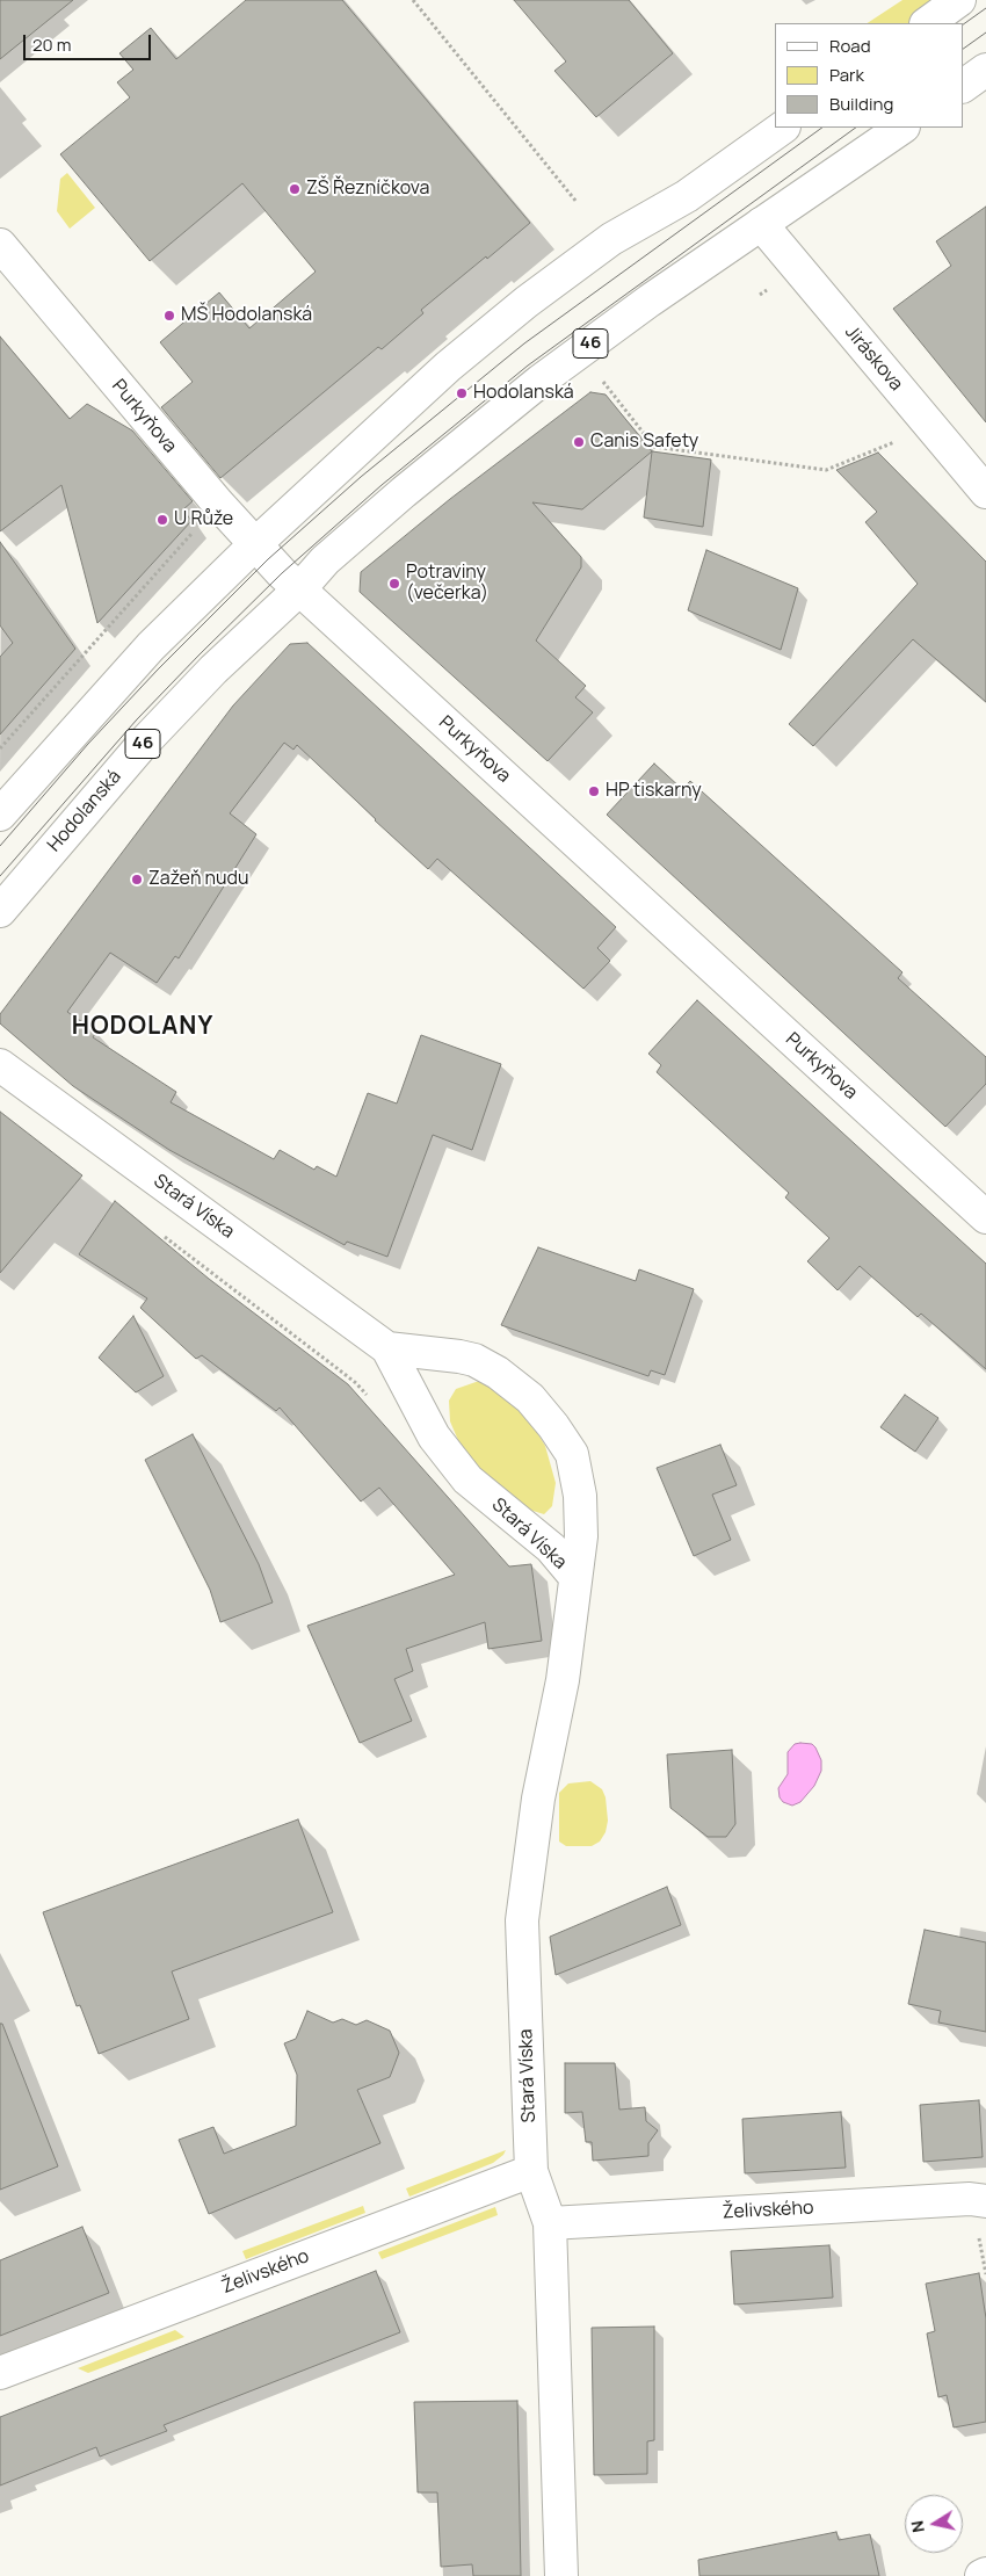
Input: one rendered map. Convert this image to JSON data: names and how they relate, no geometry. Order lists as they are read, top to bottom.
{
  "streets": {
    "street": [
      "46",
      "Jiráskova",
      "Purkyňova",
      "Hodolanská",
      "Stará Víska",
      "Želivského"
    ]
  },
  "crossings": [
    ["Jiráskova", "Hodolanská"],
    ["Purkyňova", "Hodolanská"],
    ["Stará Víska", "Želivského"]
  ],
  "districts": ["HODOLANY"],
  "places": [
    "ZŠ Řezníčkova",
    "MŠ Hodolanská",
    "Hodolanská",
    "Canis Safety",
    "U Růže",
    "Potraviny (večerka)",
    "HP tiskarny",
    "Zažeň nudu"
  ],
  "legend": ["Road", "Park", "Building"],
  "scale_bar": "20 m",
  "north": "left"
}
